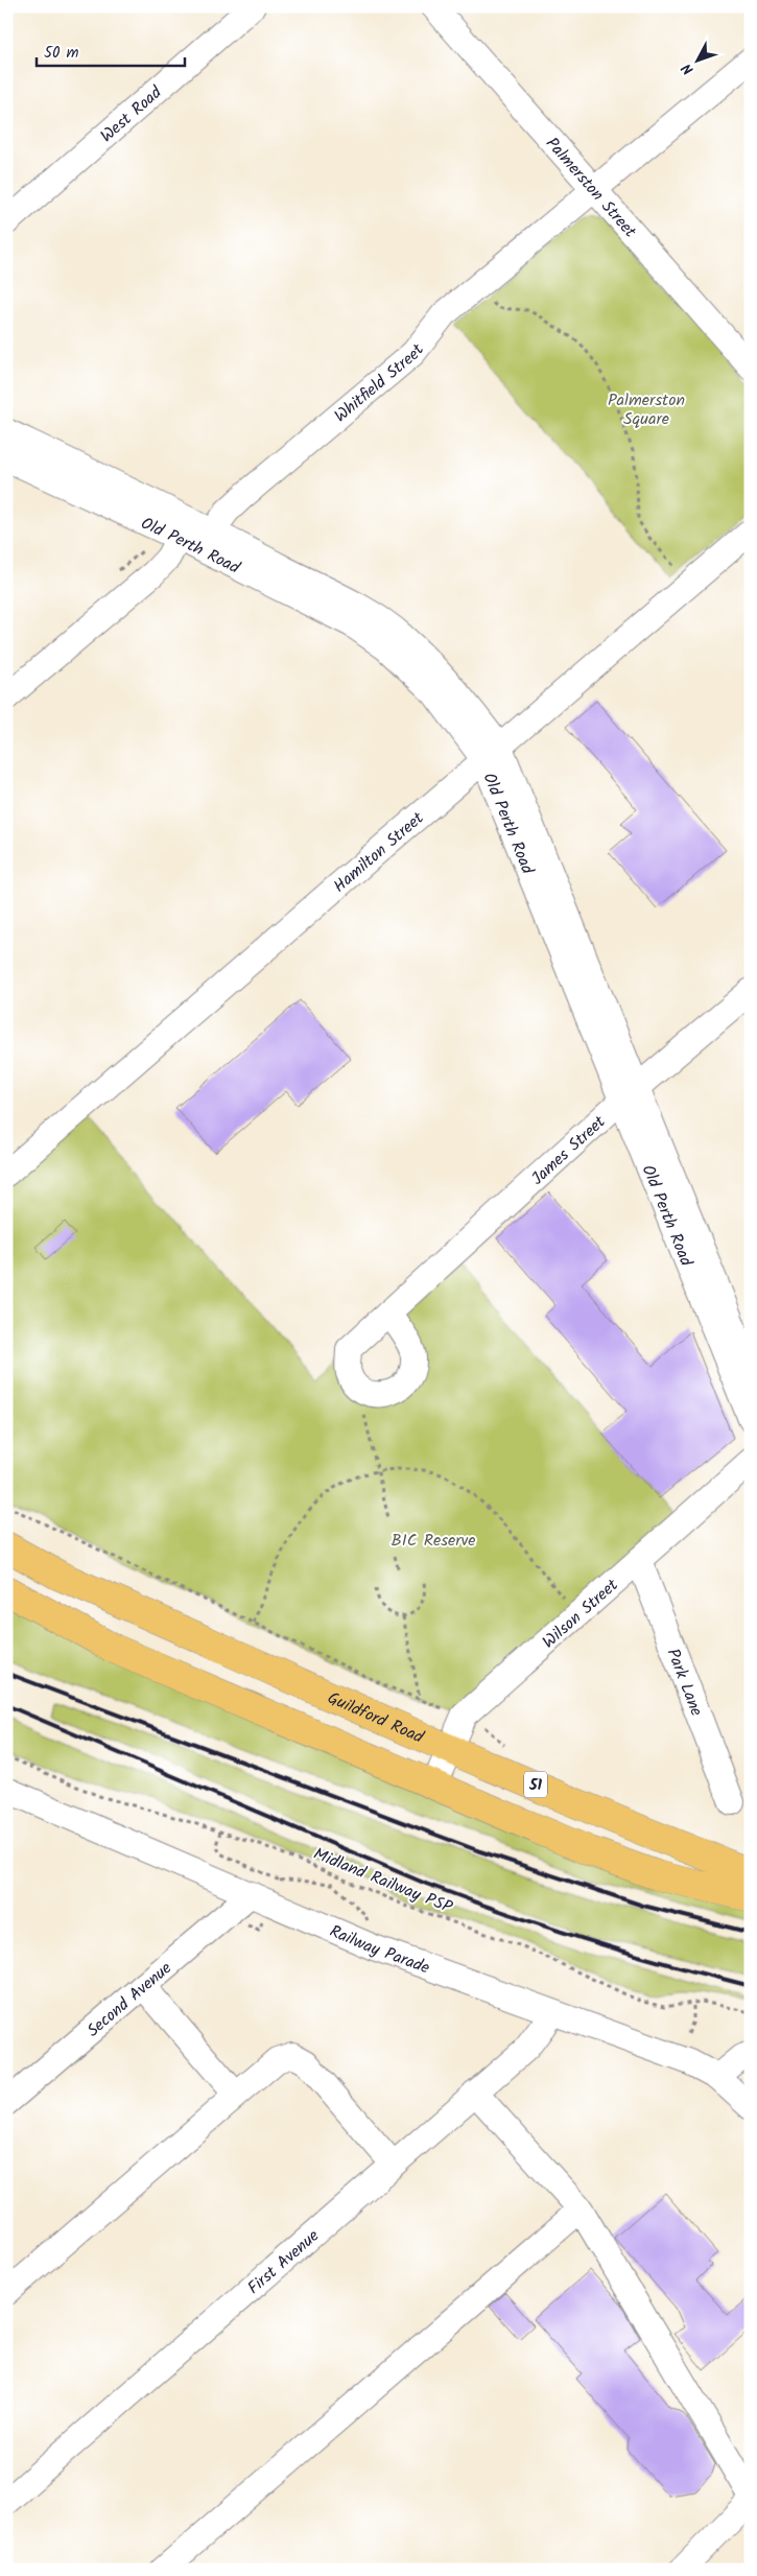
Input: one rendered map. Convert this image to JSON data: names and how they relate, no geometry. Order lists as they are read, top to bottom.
{
  "streets": {
    "highway": ["Guildford Road", "51"],
    "street": [
      "West Road",
      "Palmerston Street",
      "Whitfield Street",
      "Old Perth Road",
      "Hamilton Street",
      "James Street",
      "Wilson Street",
      "Park Lane",
      "Railway Parade",
      "Second Avenue",
      "First Avenue"
    ],
    "path": ["Midland Railway PSP"]
  },
  "crossings": [
    ["Palmerston Street", "Whitfield Street"],
    ["Whitfield Street", "Old Perth Road"],
    ["Old Perth Road", "Hamilton Street"],
    ["Old Perth Road", "James Street"],
    ["Wilson Street", "Park Lane"],
    ["Wilson Street", "Guildford Road"],
    ["Wilson Street", "51"],
    ["Railway Parade", "Second Avenue"],
    ["Railway Parade", "First Avenue"]
  ],
  "parks": ["Palmerston Square", "BIC Reserve"],
  "scale_bar": "50 m",
  "north": "bottom left"
}
